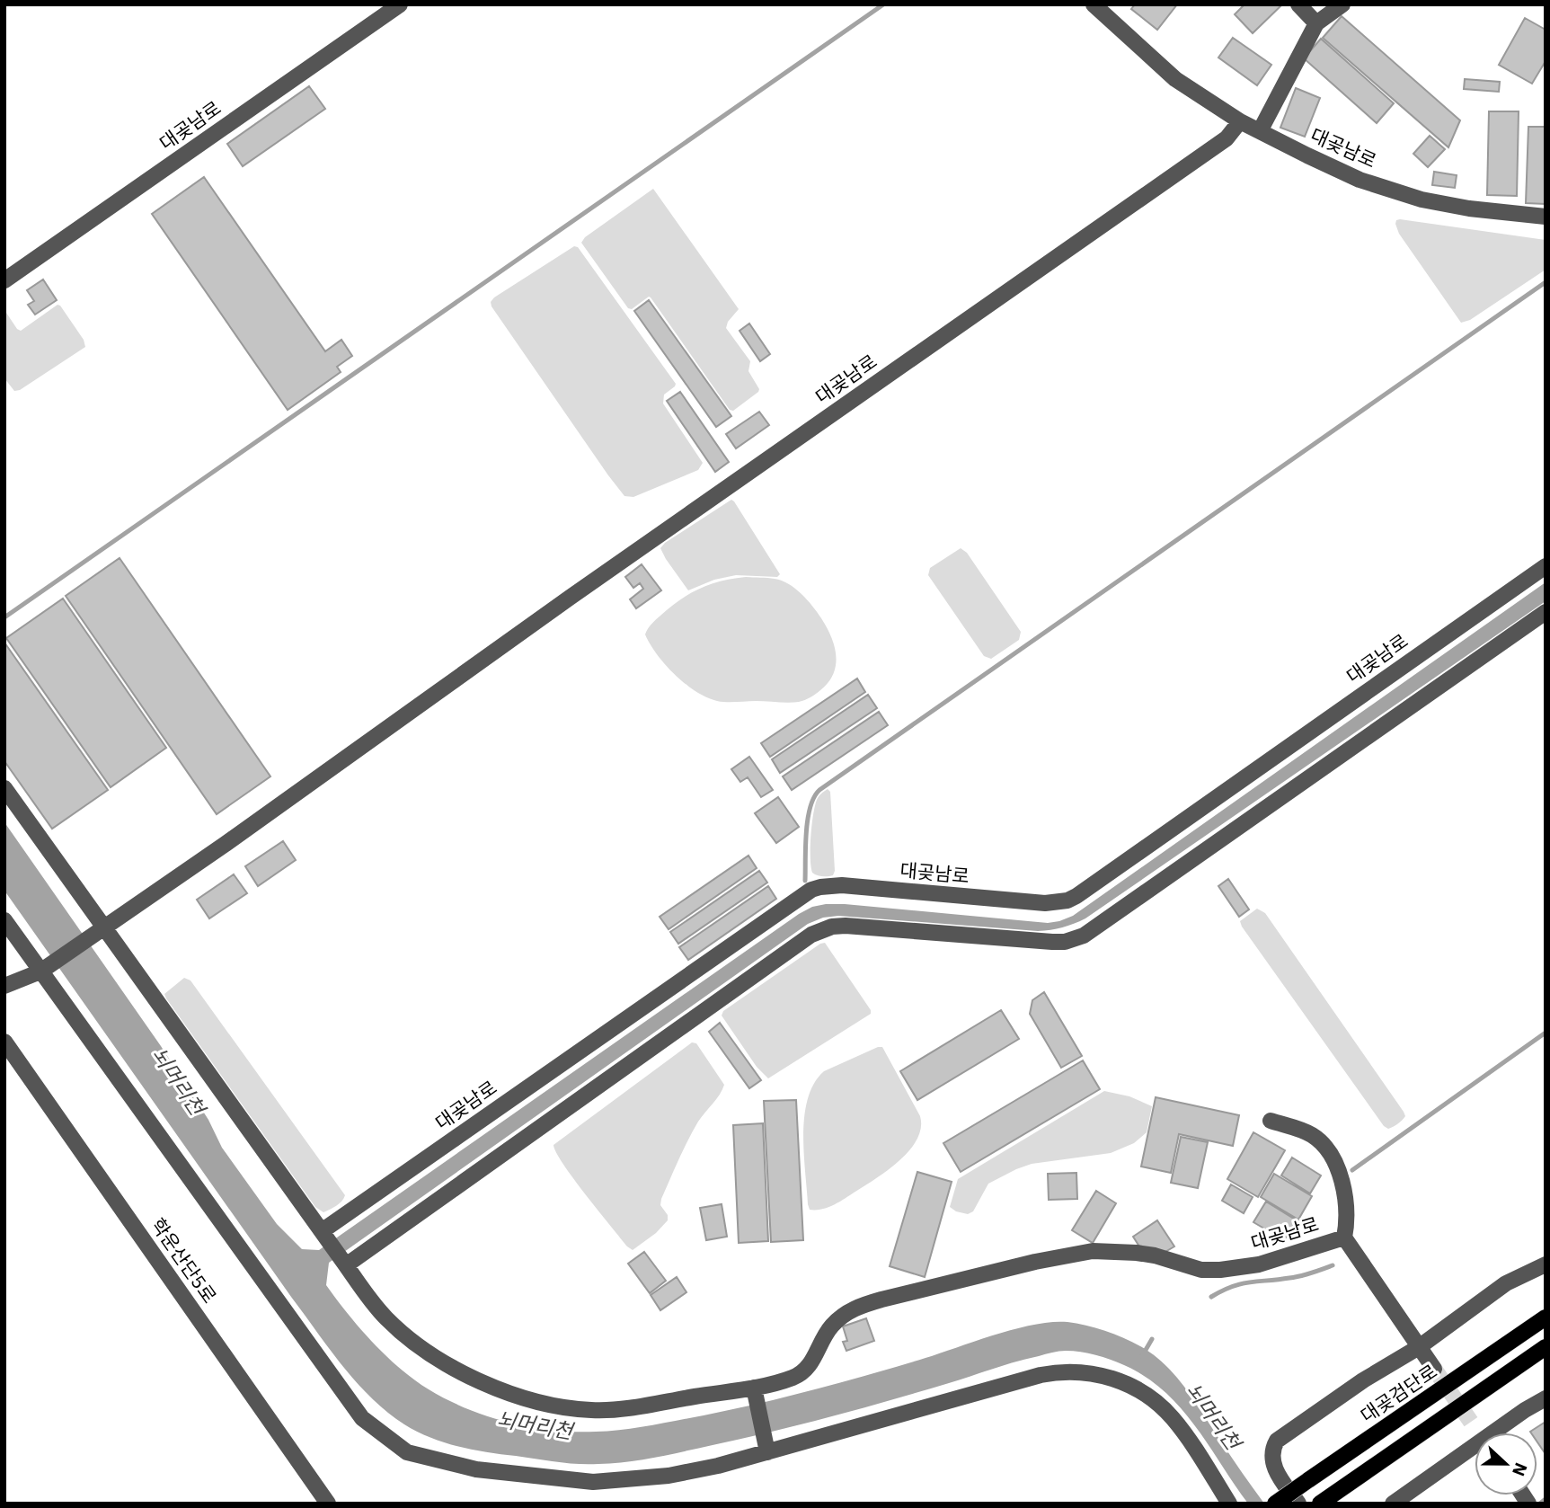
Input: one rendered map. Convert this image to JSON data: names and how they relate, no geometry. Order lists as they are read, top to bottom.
{
  "streets": {
    "main road": ["대곶검단로"],
    "street": ["대곶남로", "학운산단5로"]
  },
  "water": ["뇌머리천"],
  "north": "right"
}
